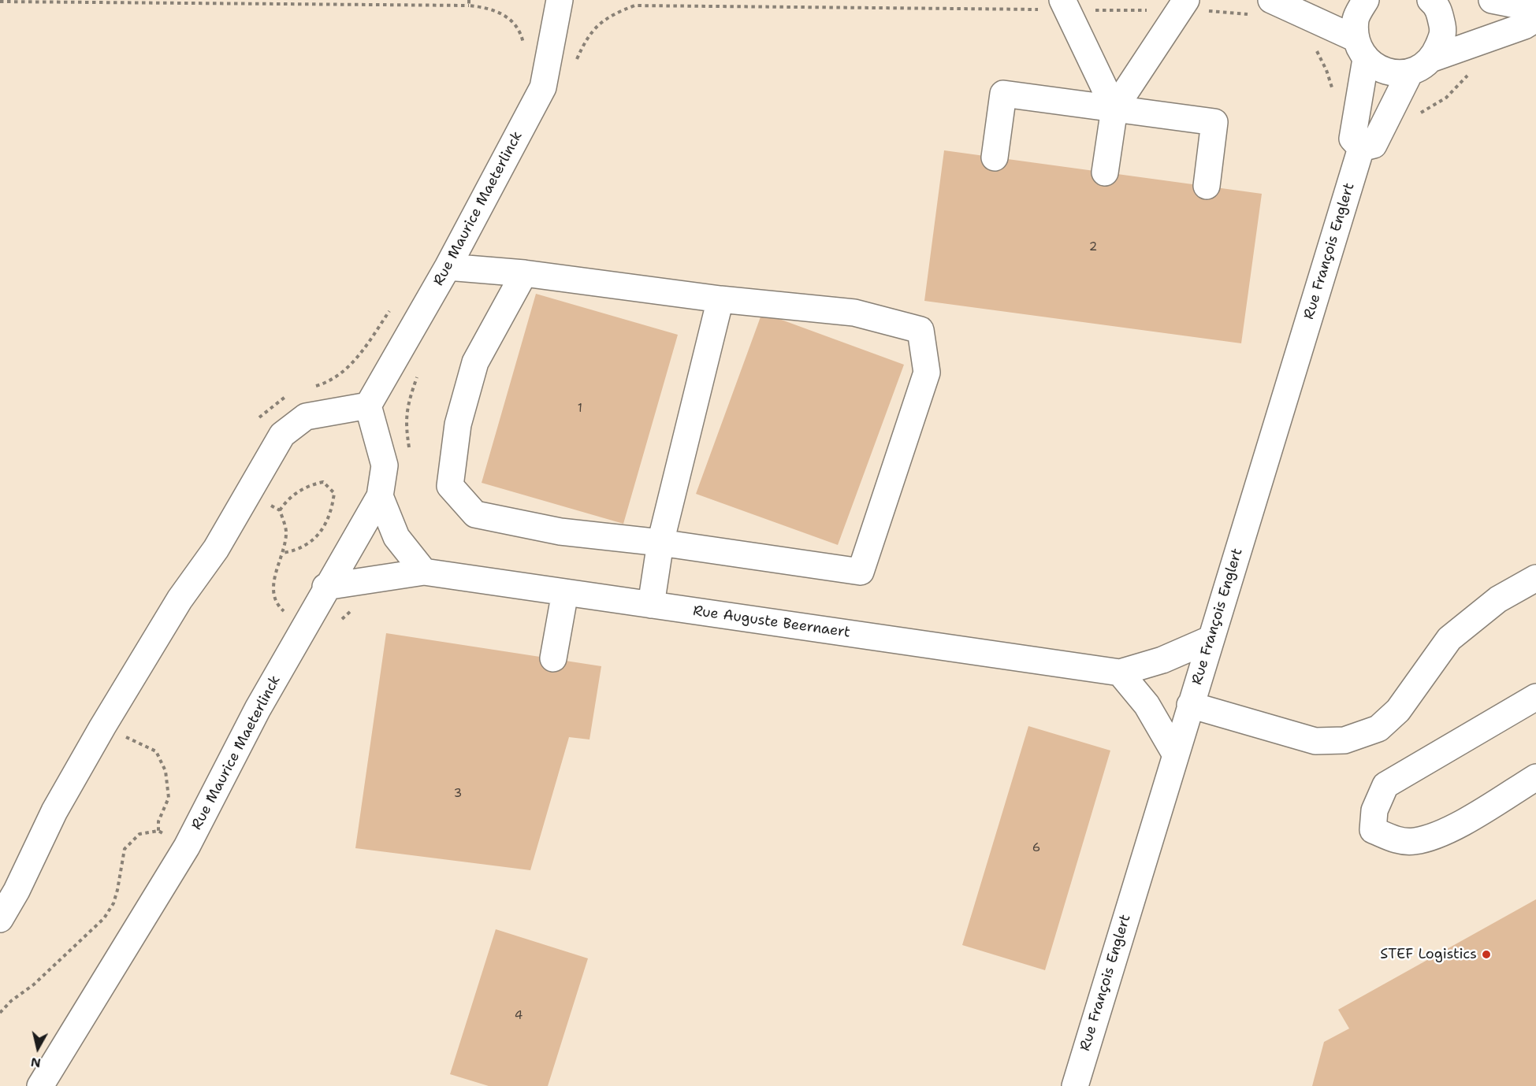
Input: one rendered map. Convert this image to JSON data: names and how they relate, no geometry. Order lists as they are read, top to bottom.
{
  "streets": {
    "street": ["Rue Maurice Maeterlinck", "Rue François Englert", "Rue Auguste Beernaert"]
  },
  "crossings": [
    ["Rue Maurice Maeterlinck", "Rue Auguste Beernaert"]
  ],
  "places": ["STEF Logistics"],
  "house_numbers": [
    "2",
    "1",
    "3",
    "6",
    "4"
  ],
  "north": "bottom"
}
